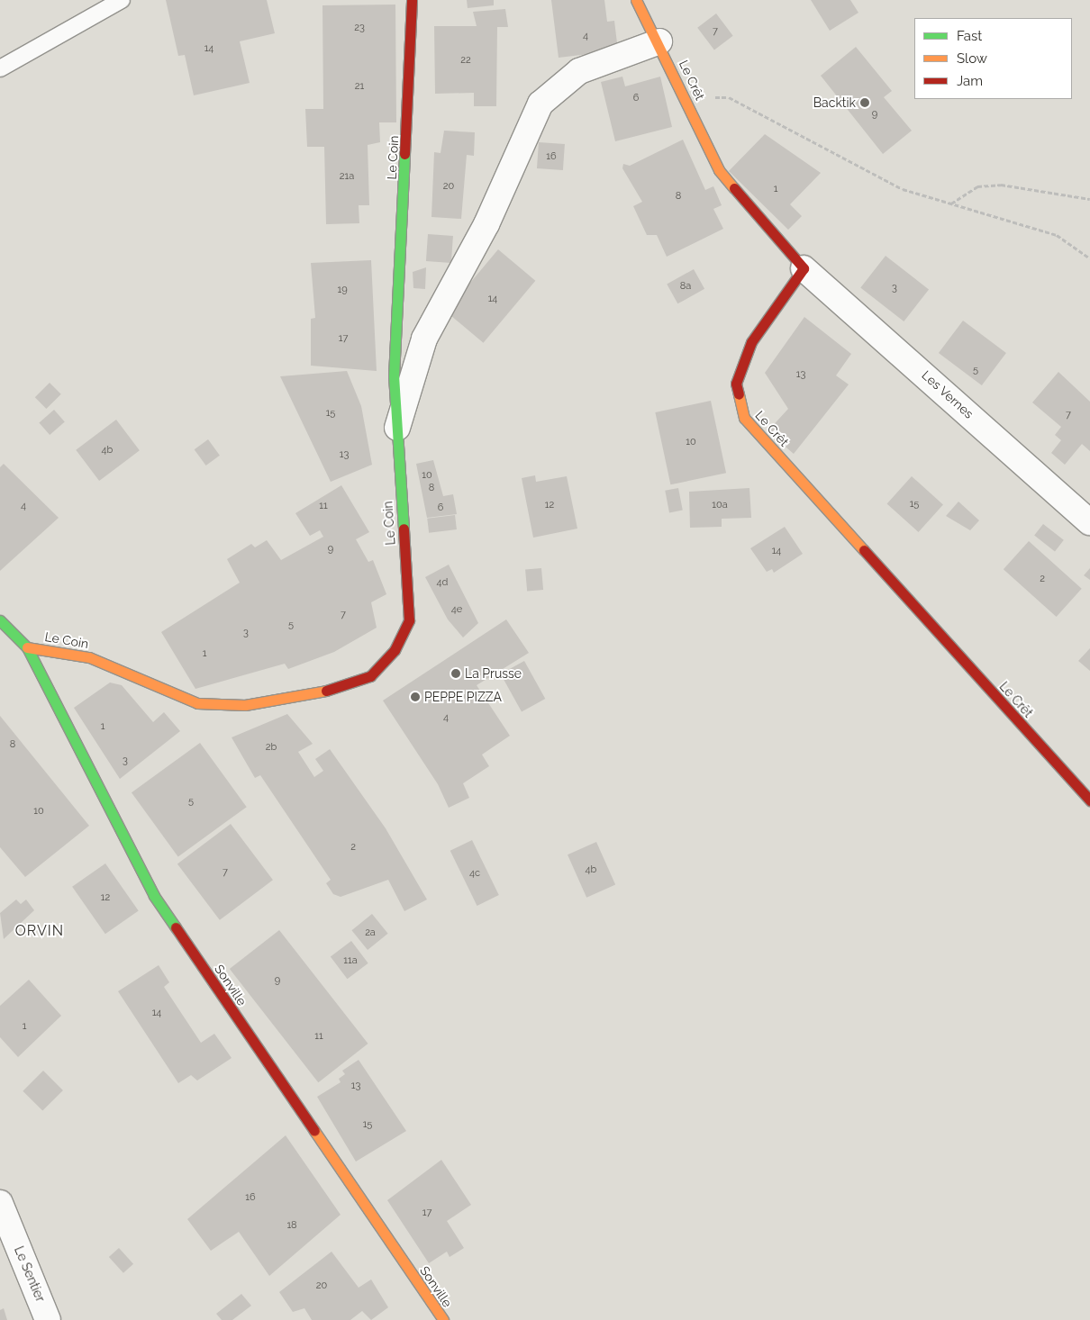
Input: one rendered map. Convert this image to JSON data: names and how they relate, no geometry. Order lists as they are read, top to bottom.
{
  "streets": {
    "street": [
      "Le Crêt",
      "Le Coin",
      "Les Vernes",
      "Sonville",
      "Le Sentier"
    ]
  },
  "crossings": [
    ["Le Crêt", "Les Vernes"],
    ["Le Coin", "Sonville"]
  ],
  "districts": ["ORVIN"],
  "places": ["Backtik", "La Prusse", "PEPPE PIZZA"],
  "house_numbers": [
    "23",
    "7",
    "4",
    "14",
    "22",
    "21",
    "6",
    "9",
    "16",
    "21a",
    "20",
    "1",
    "8",
    "8a",
    "3",
    "19",
    "14",
    "17",
    "5",
    "13",
    "15",
    "7",
    "10",
    "4b",
    "13",
    "10",
    "8",
    "15",
    "12",
    "10a",
    "4",
    "11",
    "6",
    "9",
    "14",
    "2",
    "4d",
    "4e",
    "7",
    "5",
    "3",
    "1",
    "4",
    "1",
    "8",
    "2b",
    "3",
    "5",
    "10",
    "2",
    "4b",
    "7",
    "4c",
    "12",
    "2a",
    "11a",
    "9",
    "14",
    "1",
    "11",
    "13",
    "15",
    "16",
    "17",
    "18",
    "20"
  ],
  "legend": ["Fast", "Slow", "Jam"]
}
